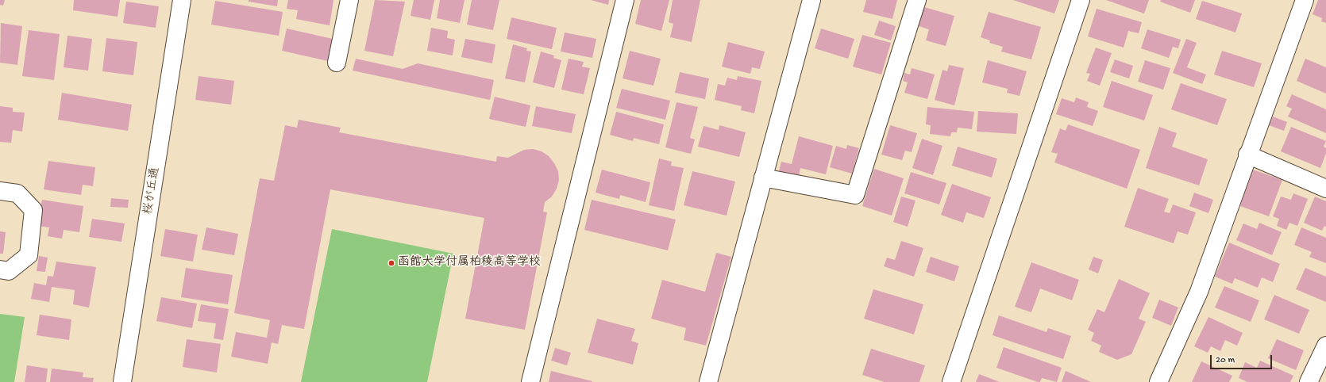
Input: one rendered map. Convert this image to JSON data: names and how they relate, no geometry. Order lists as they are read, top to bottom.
{
  "streets": {
    "street": ["桜が丘通"]
  },
  "places": ["函館大学付属柏稜高等学校"],
  "scale_bar": "20 m"
}
